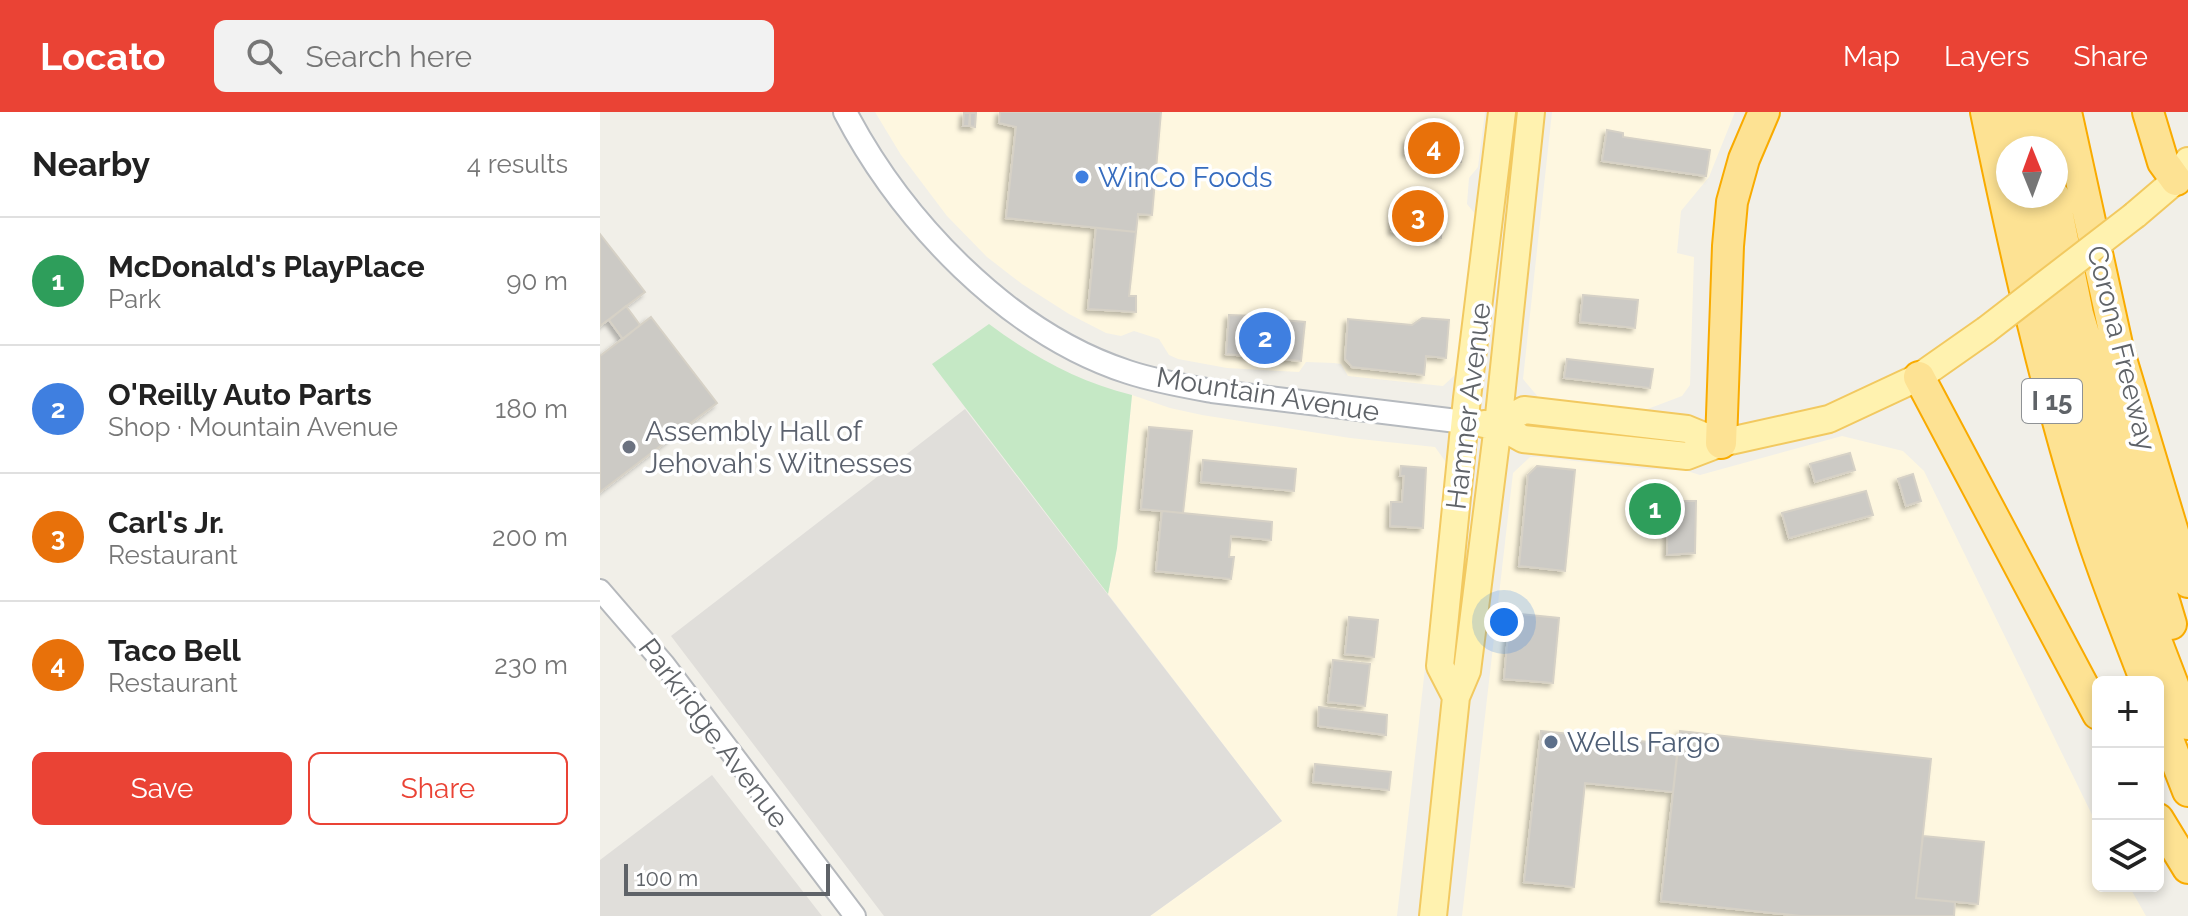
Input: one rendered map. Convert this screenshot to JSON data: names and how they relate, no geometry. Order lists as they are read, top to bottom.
{
  "streets": {
    "highway": ["Corona Freeway", "I 15"],
    "main road": ["Mountain Avenue", "Hamner Avenue"],
    "street": ["Parkridge Avenue"]
  },
  "crossings": [
    ["Mountain Avenue", "Hamner Avenue"]
  ],
  "places": ["WinCo Foods", "Assembly Hall of Jehovah's Witnesses", "Wells Fargo"],
  "scale_bar": "100 m",
  "north": "top",
  "page": {
    "header": "Locato",
    "search": "Search here",
    "nav": ["Map", "Layers", "Share"],
    "heading": ["Nearby", "4 results"],
    "pins": [
      "4",
      "3",
      "2",
      "1"
    ],
    "list": [
      {
        "mark": "1",
        "name": "McDonald's PlayPlace",
        "note": "Park",
        "value": "90 m"
      },
      {
        "mark": "2",
        "name": "O'Reilly Auto Parts",
        "note": "Shop · Mountain Avenue",
        "value": "180 m"
      },
      {
        "mark": "3",
        "name": "Carl's Jr.",
        "note": "Restaurant",
        "value": "200 m"
      },
      {
        "mark": "4",
        "name": "Taco Bell",
        "note": "Restaurant",
        "value": "230 m"
      }
    ],
    "map_buttons": ["+", "−"],
    "buttons": ["Save", "Share"],
    "scale": "100 m"
  }
}
